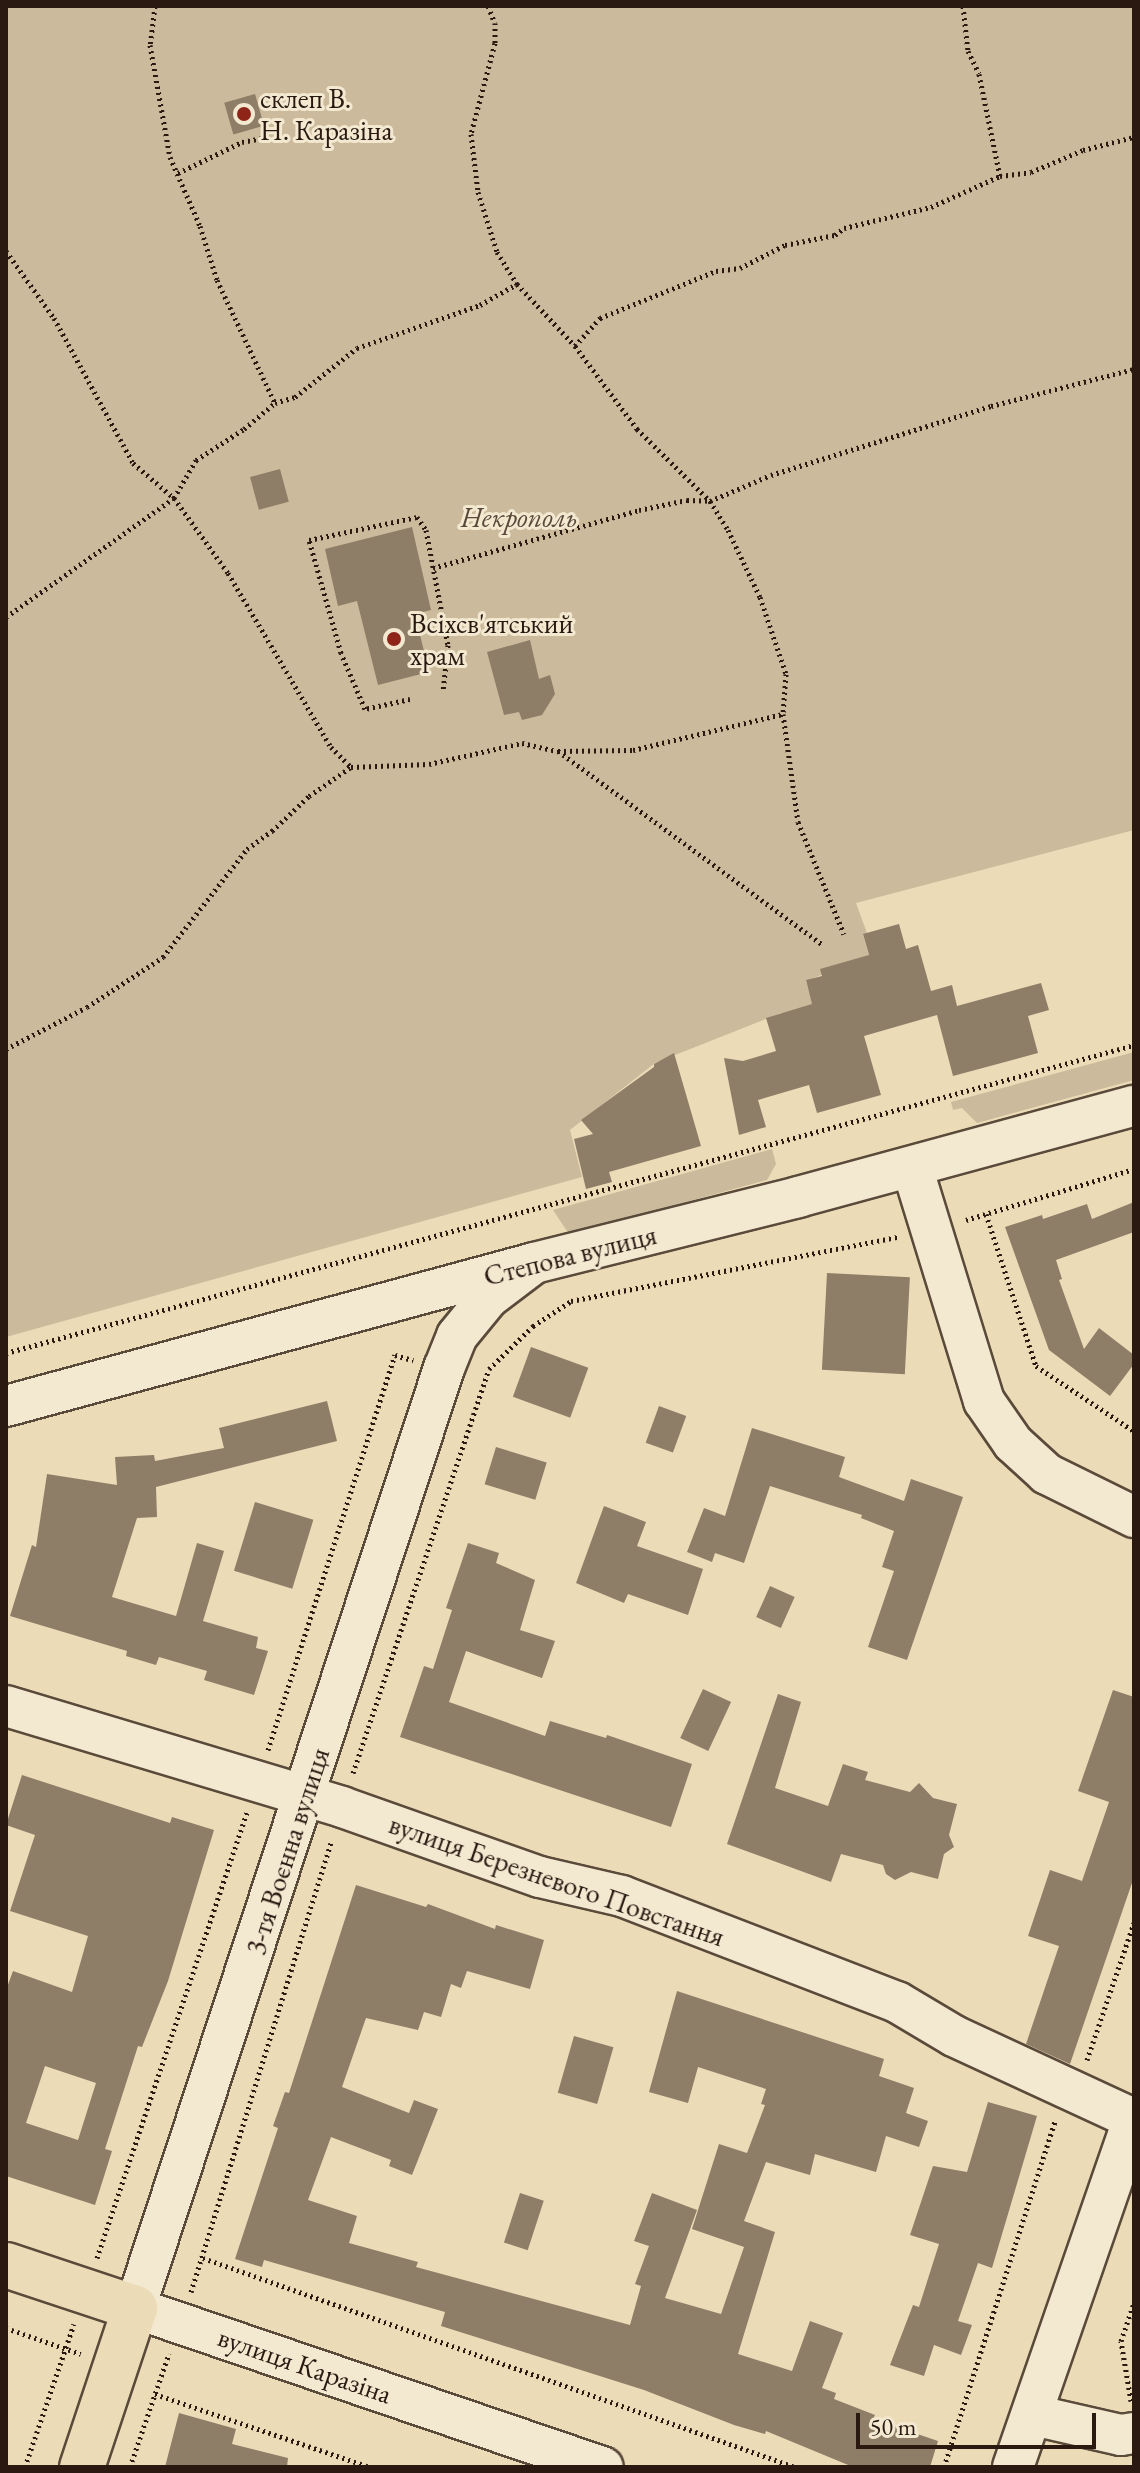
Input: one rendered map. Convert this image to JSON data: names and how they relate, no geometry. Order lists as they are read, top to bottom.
{
  "streets": {
    "main road": ["3-тя Воєнна вулиця", "вулиця Каразіна"],
    "street": ["Степова вулиця", "вулиця Березневого Повстання"]
  },
  "crossings": [
    ["Степова вулиця", "3-тя Воєнна вулиця"],
    ["3-тя Воєнна вулиця", "вулиця Березневого Повстання"],
    ["3-тя Воєнна вулиця", "вулиця Каразіна"]
  ],
  "parks": ["Некрополь"],
  "places": ["склеп В. Н. Каразіна", "Всіхсв'ятський храм"],
  "scale_bar": "50 m"
}
